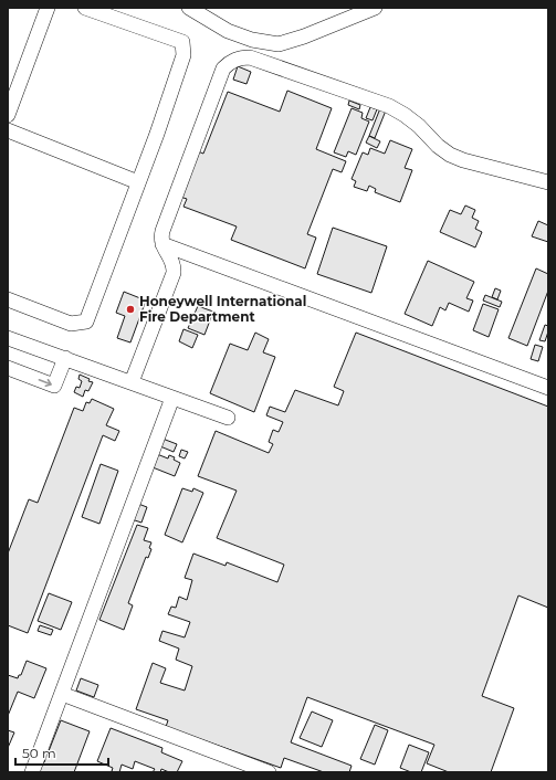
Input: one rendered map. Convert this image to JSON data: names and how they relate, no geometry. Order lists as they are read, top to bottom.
{
  "places": ["Honeywell International Fire Department"],
  "scale_bar": "50 m"
}
